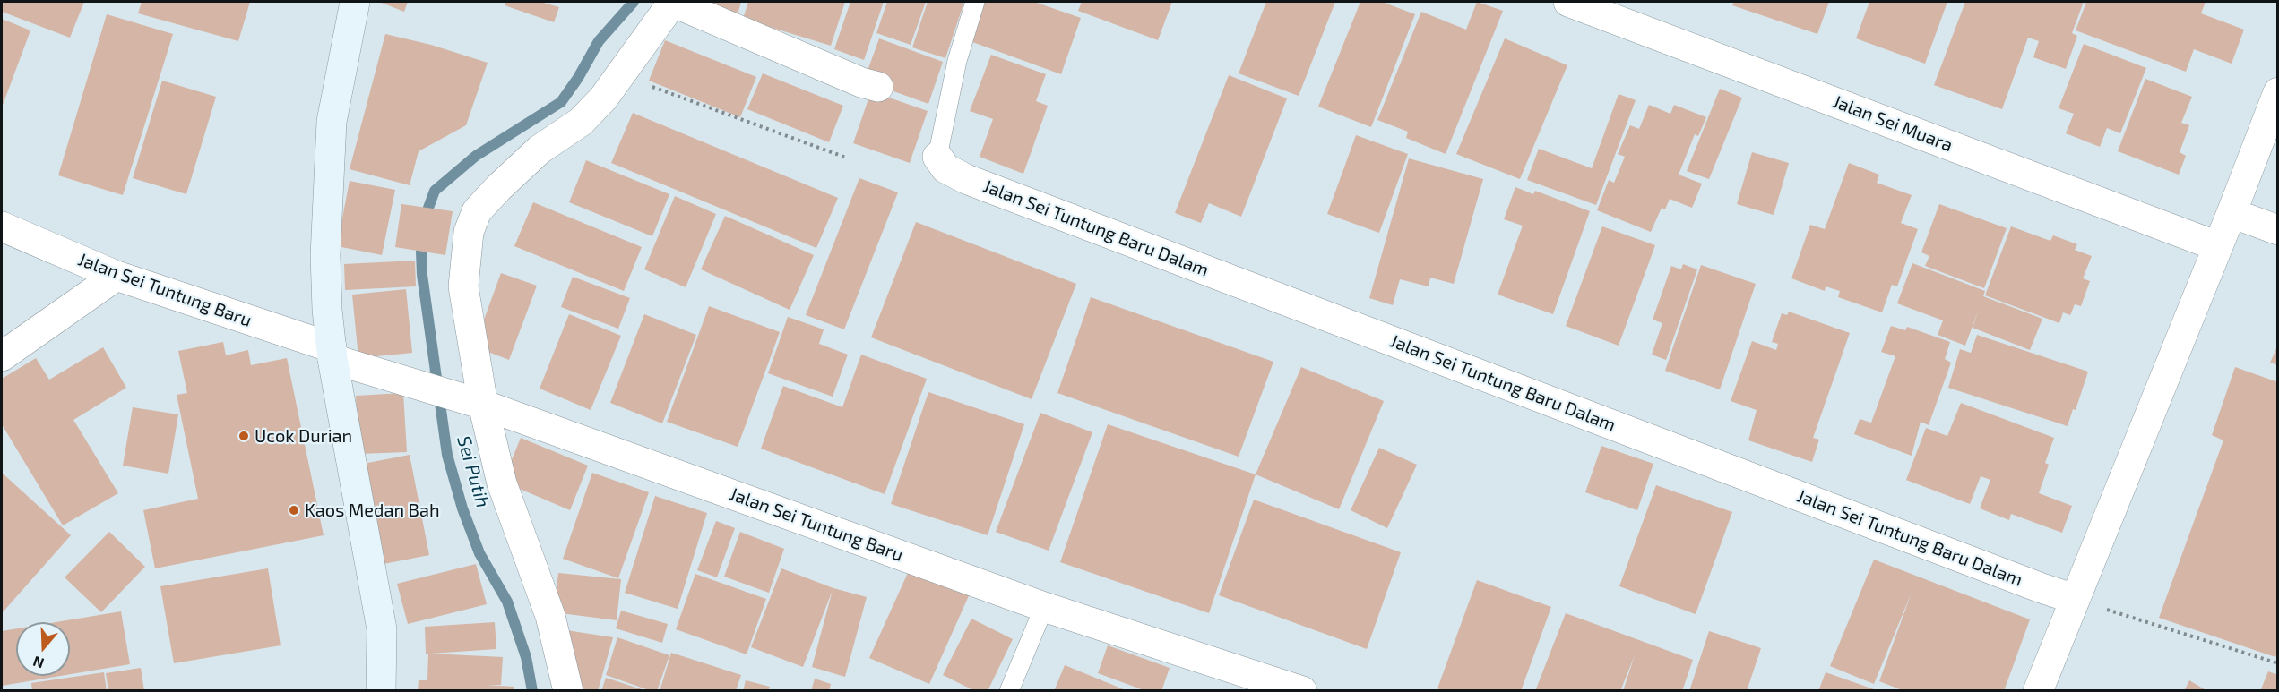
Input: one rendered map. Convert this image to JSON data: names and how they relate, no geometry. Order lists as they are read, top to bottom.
{
  "streets": {
    "street": ["Jalan Sei Muara", "Jalan Sei Tuntung Baru Dalam", "Jalan Sei Tuntung Baru"]
  },
  "water": ["Sei Putih"],
  "places": ["Ucok Durian", "Kaos Medan Bah"],
  "north": "bottom"
}
